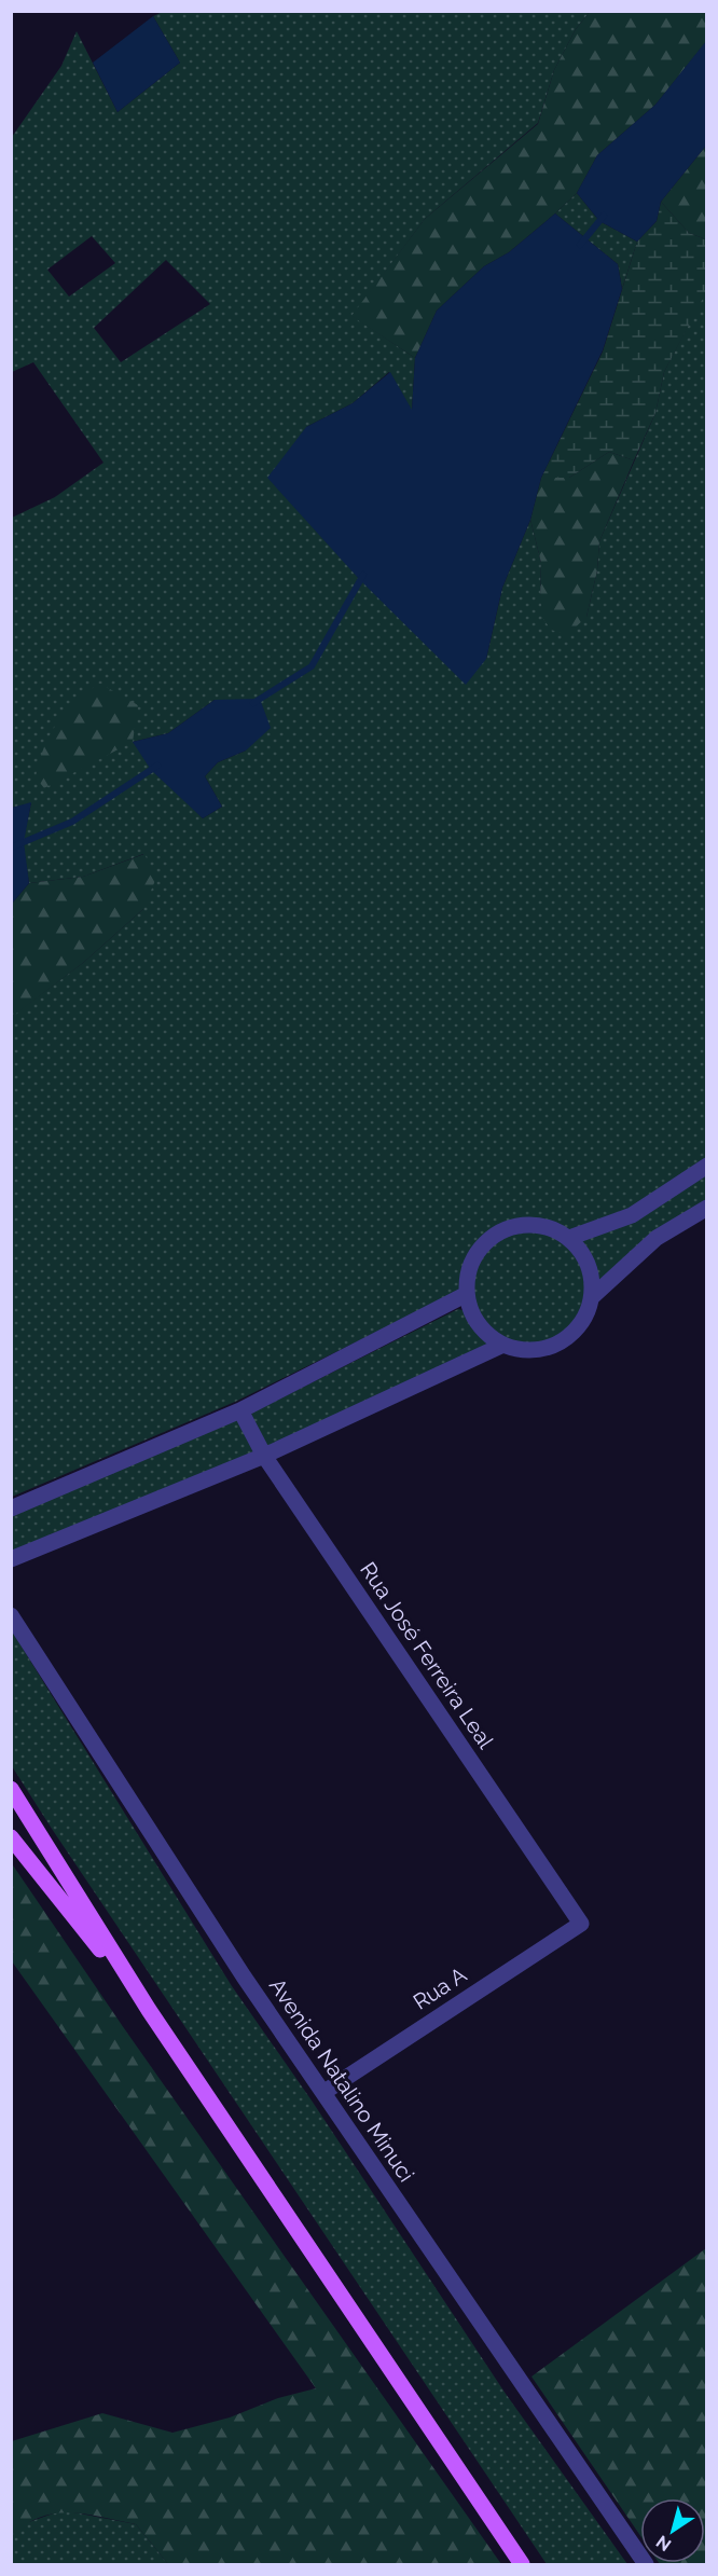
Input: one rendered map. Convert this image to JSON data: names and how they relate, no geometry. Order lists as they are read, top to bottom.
{
  "streets": {
    "street": ["Rua José Ferreira Leal", "Rua A", "Avenida Natalino Minuci"]
  },
  "crossings": [
    ["Rua José Ferreira Leal", "Rua A"],
    ["Rua A", "Avenida Natalino Minuci"]
  ],
  "north": "bottom left"
}
